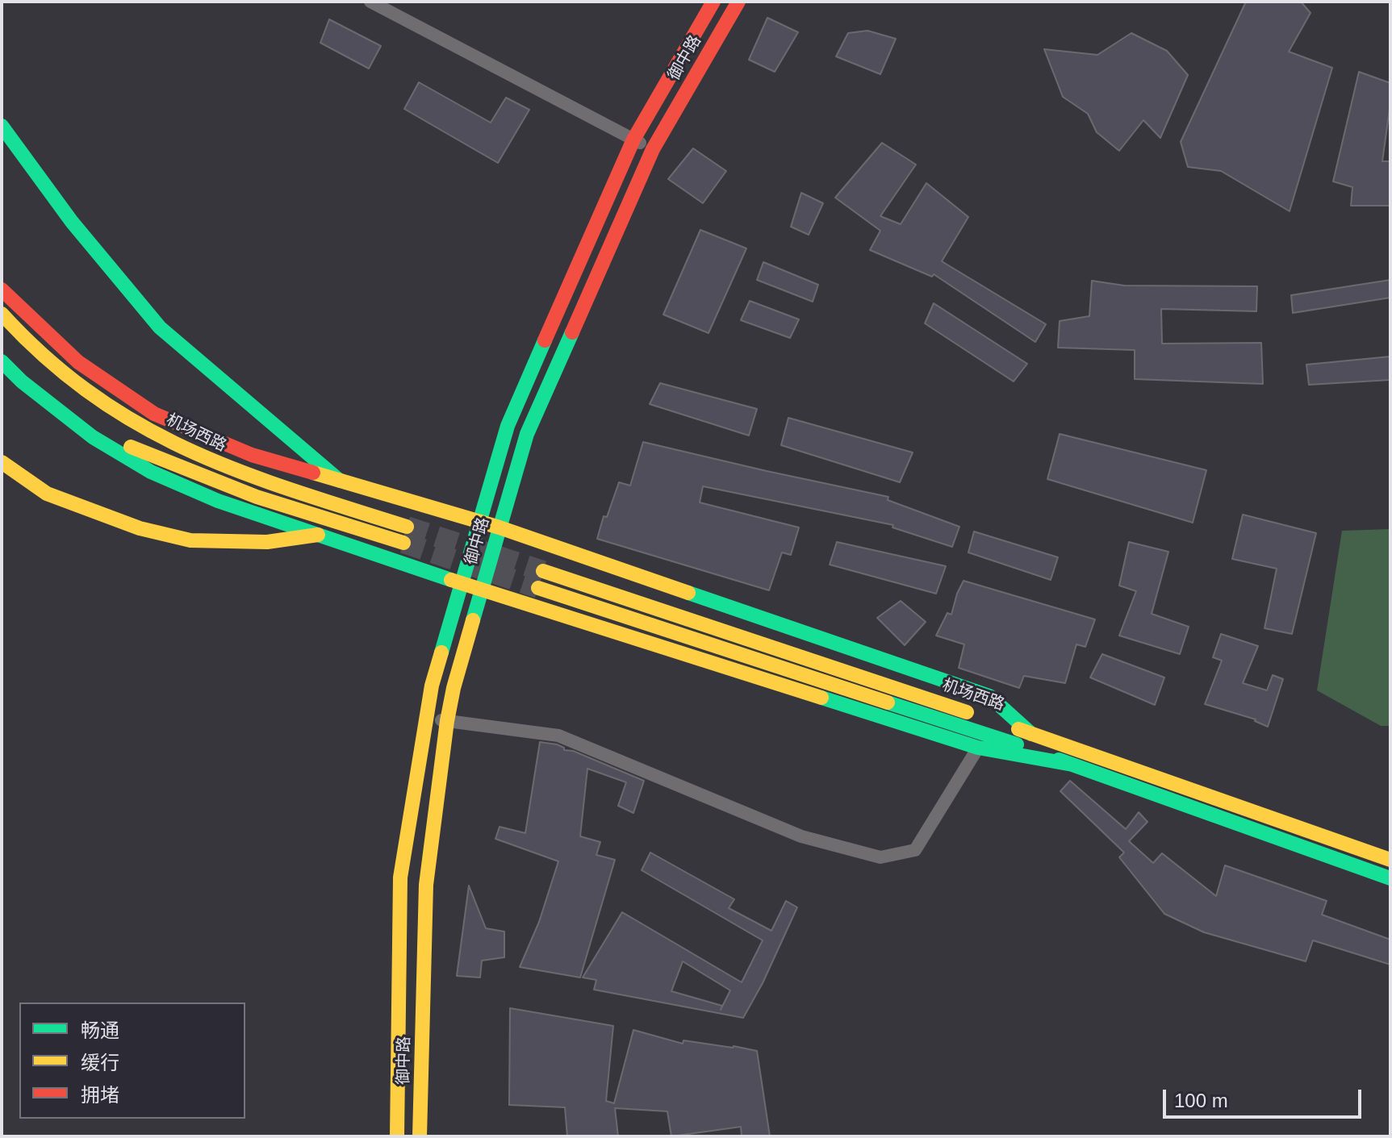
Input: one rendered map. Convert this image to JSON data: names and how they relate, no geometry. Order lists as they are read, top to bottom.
{
  "streets": {
    "main road": ["御中路", "机场西路"]
  },
  "legend": ["畅通", "缓行", "拥堵"],
  "scale_bar": "100 m"
}
